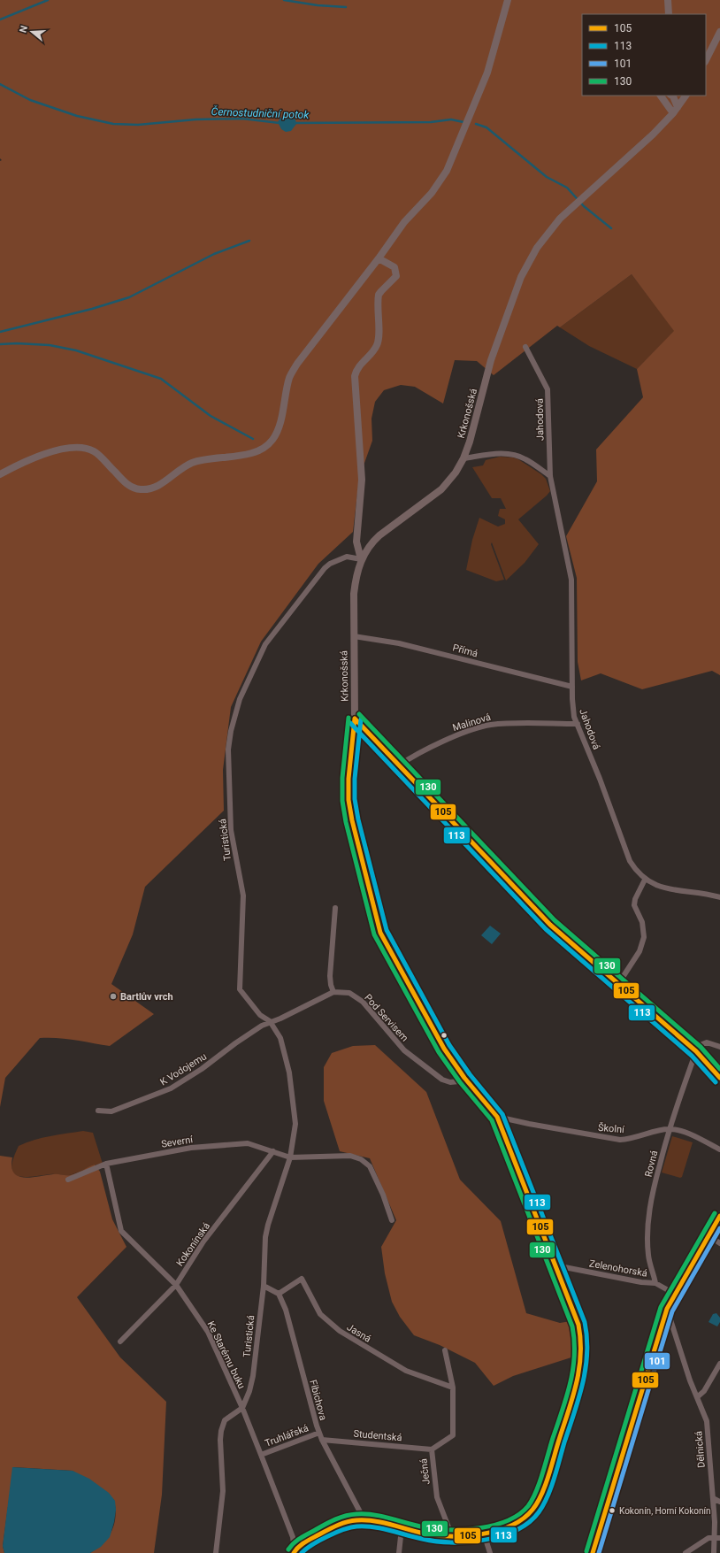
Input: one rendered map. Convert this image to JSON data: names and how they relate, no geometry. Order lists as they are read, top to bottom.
{
  "streets": {
    "street": [
      "Krkonošská",
      "Jahodová",
      "Přímá",
      "Malinová",
      "Turistická",
      "Pod Servisem",
      "K Vodojemu",
      "Školní",
      "Severní",
      "Rovná",
      "Kokonínská",
      "Zelenohorská",
      "Jasná",
      "Ke Starému buku",
      "Fibichova",
      "Truhlářská",
      "Studentská",
      "Dělnická",
      "Ječná"
    ]
  },
  "crossings": [
    ["Krkonošská", "Přímá"],
    ["Krkonošská", "Turistická"],
    ["Krkonošská", "Pod Servisem"],
    ["Krkonošská", "Školní"],
    ["Krkonošská", "Zelenohorská"],
    ["Krkonošská", "Fibichova"],
    ["Krkonošská", "Ječná"],
    ["Jahodová", "Přímá"],
    ["Jahodová", "Malinová"],
    ["Turistická", "K Vodojemu"],
    ["Turistická", "Severní"],
    ["Turistická", "Ke Starému buku"],
    ["Školní", "Rovná"],
    ["Severní", "Kokonínská"],
    ["Severní", "Ke Starému buku"],
    ["Rovná", "Zelenohorská"],
    ["Kokonínská", "Ke Starému buku"],
    ["Jasná", "Fibichova"],
    ["Jasná", "Ječná"],
    ["Fibichova", "Truhlářská"],
    ["Fibichova", "Studentská"],
    ["Studentská", "Ječná"]
  ],
  "water": ["Černostudniční potok"],
  "places": ["Bartlův vrch", "Kokonín, Horní Kokonín"],
  "lines": [
    "transit line 130",
    "transit line 105",
    "transit line 113",
    "transit line 101"
  ],
  "legend": [
    "105",
    "113",
    "101",
    "130"
  ],
  "north": "left"
}
